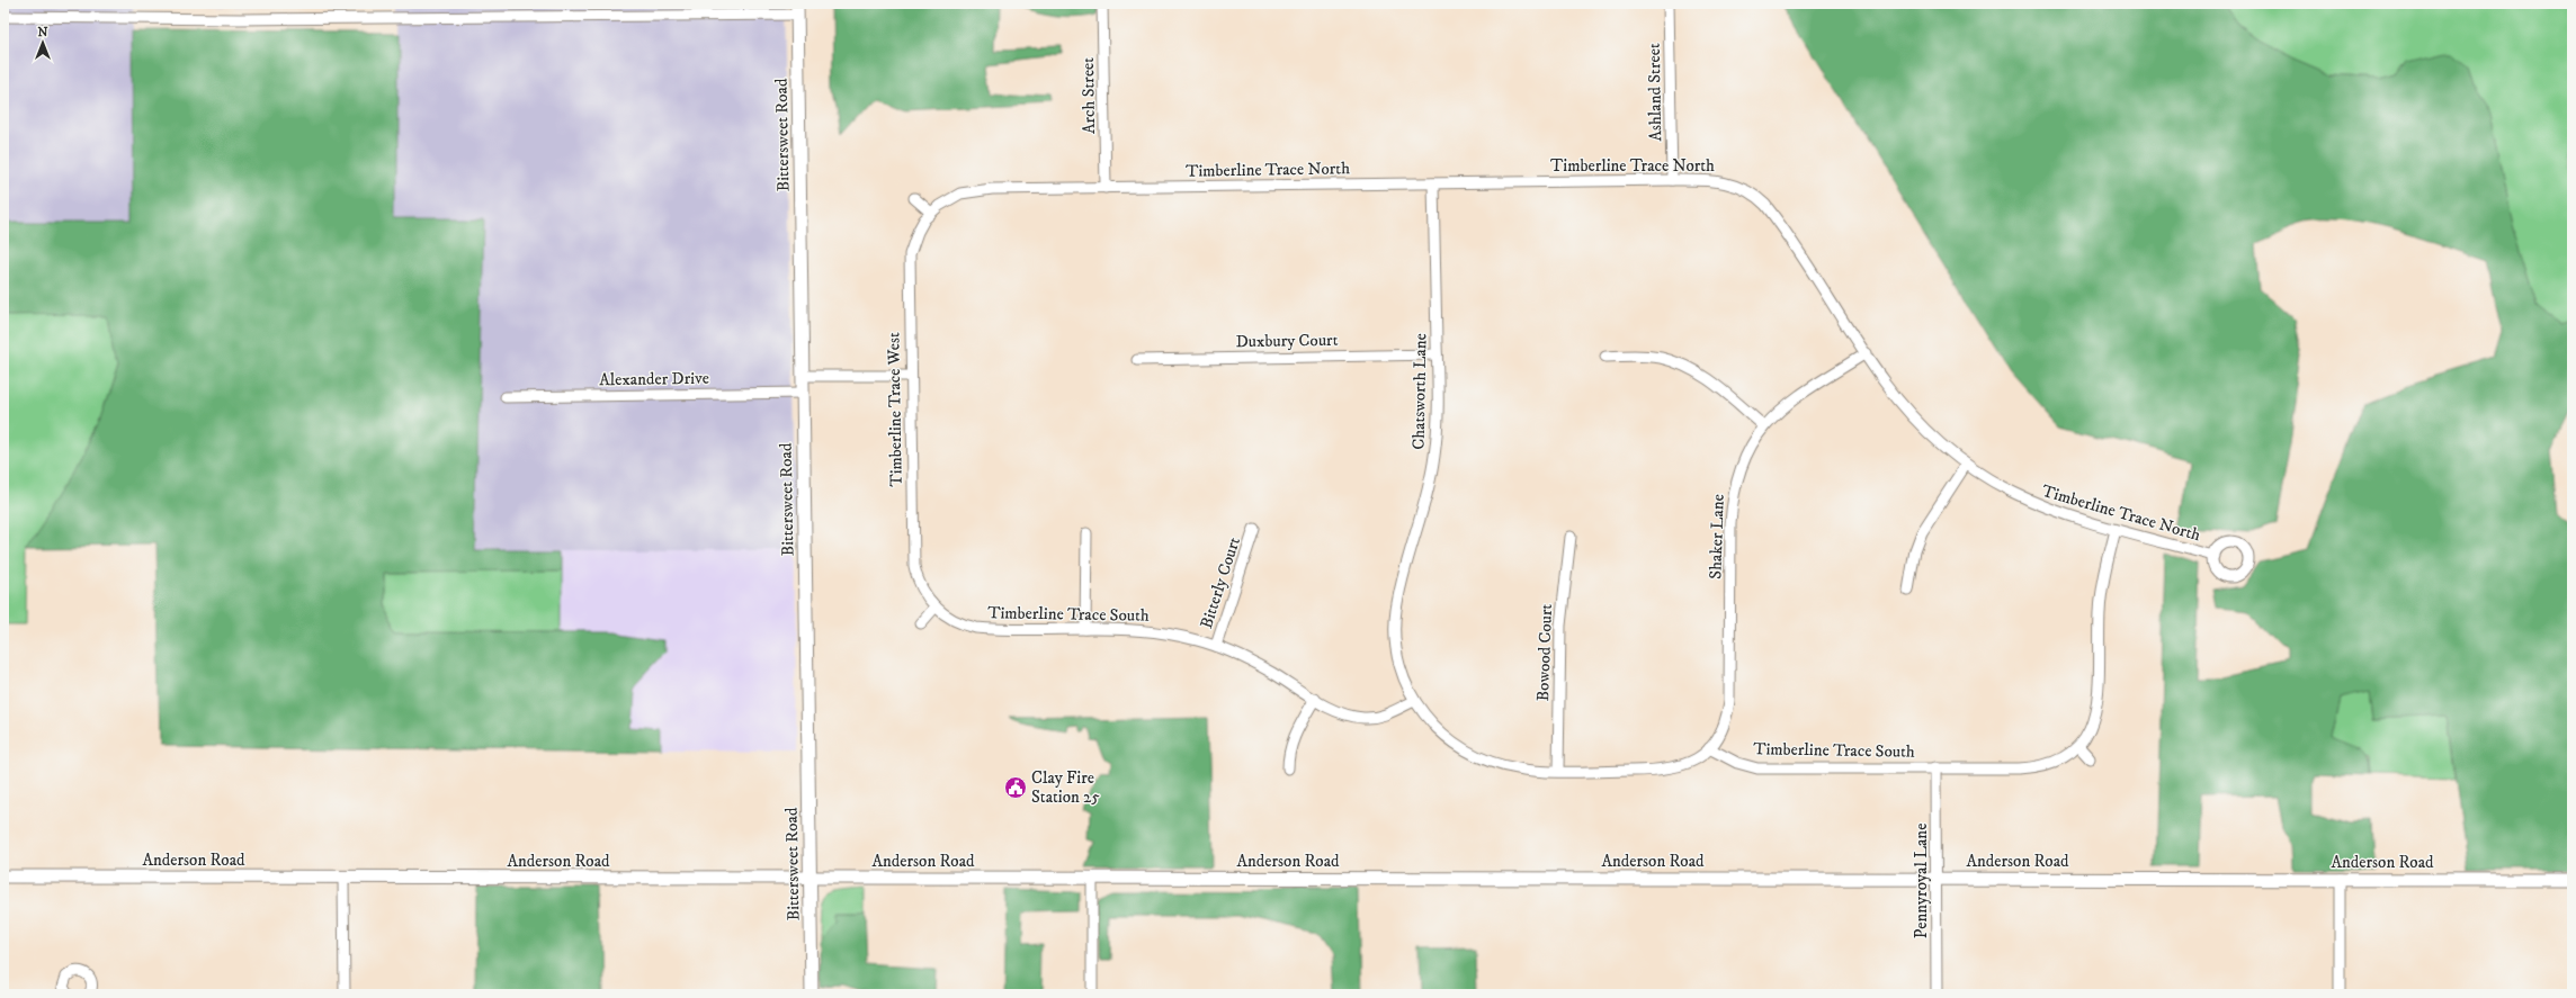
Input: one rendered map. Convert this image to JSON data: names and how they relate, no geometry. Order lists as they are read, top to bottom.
{
  "streets": {
    "street": [
      "Ashland Street",
      "Arch Street",
      "Bittersweet Road",
      "Timberline Trace North",
      "Duxbury Court",
      "Alexander Drive",
      "Chatsworth Lane",
      "Timberline Trace West",
      "Shaker Lane",
      "Bitterly Court",
      "Timberline Trace South",
      "Bowood Court",
      "Anderson Road",
      "Pennyroyal Lane"
    ]
  },
  "crossings": [
    ["Ashland Street", "Timberline Trace North"],
    ["Arch Street", "Timberline Trace North"],
    ["Bittersweet Road", "Alexander Drive"],
    ["Bittersweet Road", "Anderson Road"],
    ["Timberline Trace North", "Chatsworth Lane"],
    ["Timberline Trace North", "Timberline Trace West"],
    ["Timberline Trace North", "Shaker Lane"],
    ["Timberline Trace North", "Timberline Trace South"],
    ["Duxbury Court", "Chatsworth Lane"],
    ["Chatsworth Lane", "Timberline Trace South"],
    ["Timberline Trace West", "Timberline Trace South"],
    ["Shaker Lane", "Timberline Trace South"],
    ["Bitterly Court", "Timberline Trace South"],
    ["Timberline Trace South", "Pennyroyal Lane"],
    ["Anderson Road", "Pennyroyal Lane"]
  ],
  "places": {
    "public building": ["Clay Fire Station 25"]
  },
  "north": "top"
}
